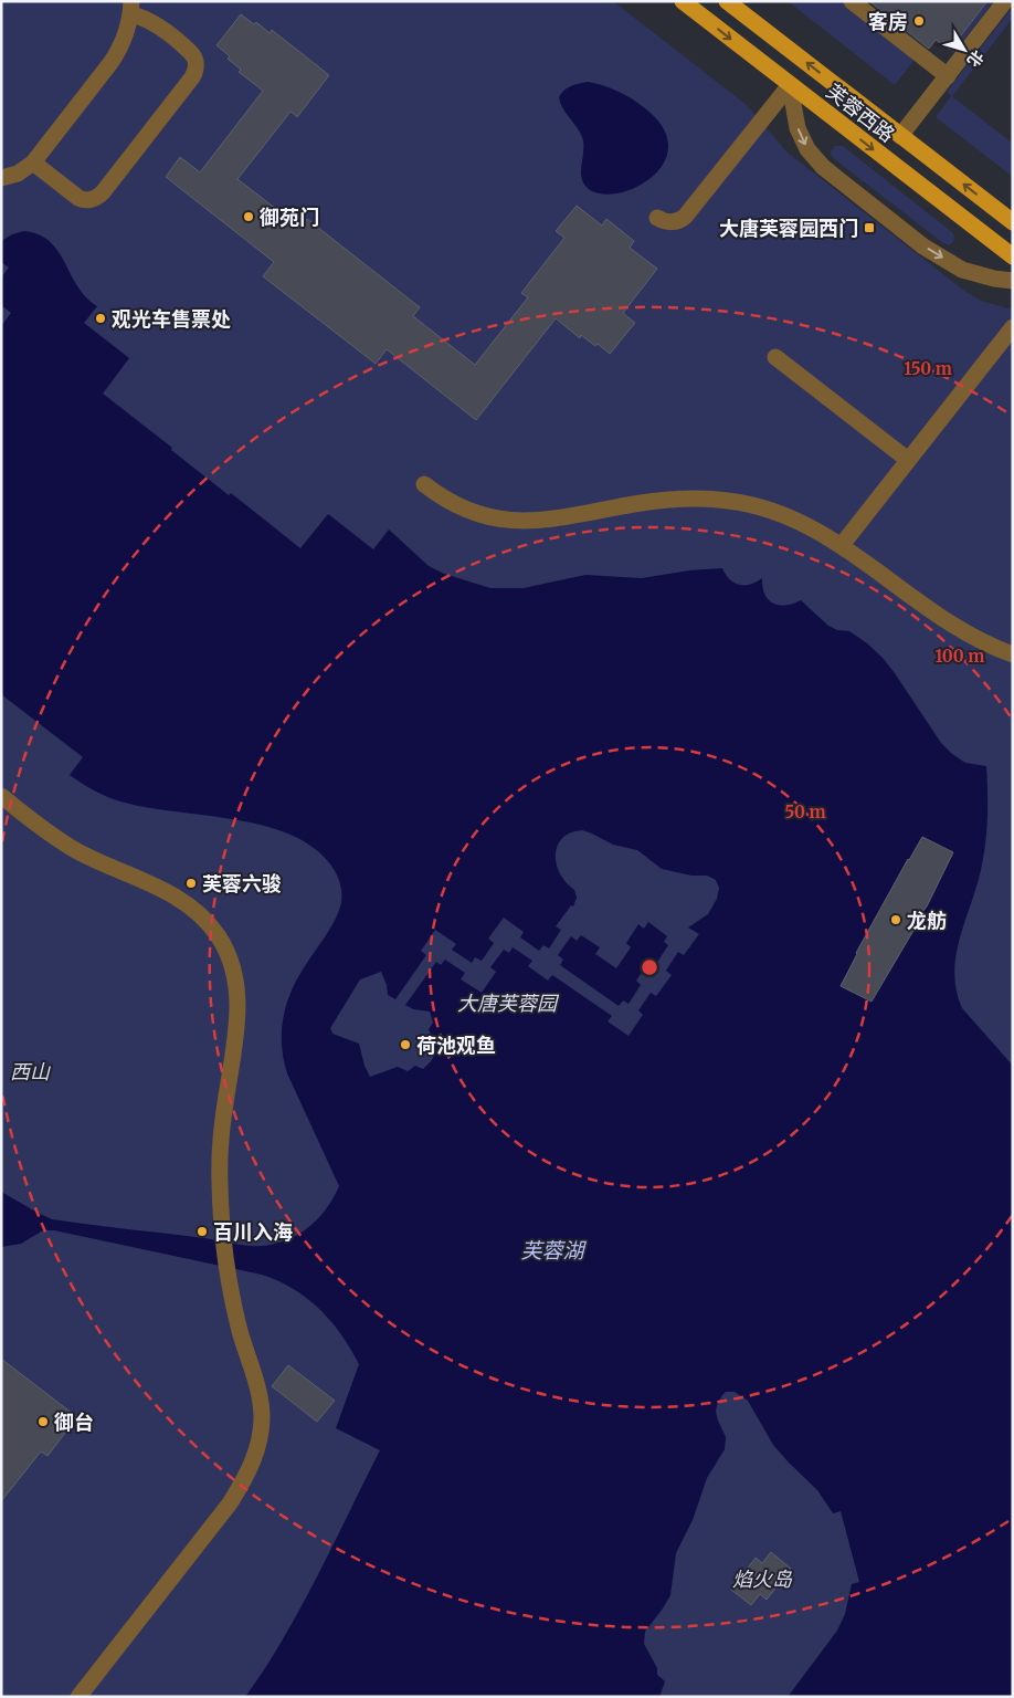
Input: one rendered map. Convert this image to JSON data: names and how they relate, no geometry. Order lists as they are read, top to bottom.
{
  "streets": {
    "main road": ["芙蓉西路"]
  },
  "water": ["芙蓉湖"],
  "parks": ["大唐芙蓉园", "西山", "焰火岛"],
  "places": {
    "other": [
      "客房",
      "御苑门",
      "观光车售票处",
      "芙蓉六骏",
      "龙舫",
      "荷池观鱼",
      "百川入海",
      "御台"
    ],
    "transit": ["大唐芙蓉园西门"]
  },
  "north": "bottom right",
  "rings": ["150 m", "100 m", "50 m"]
}
